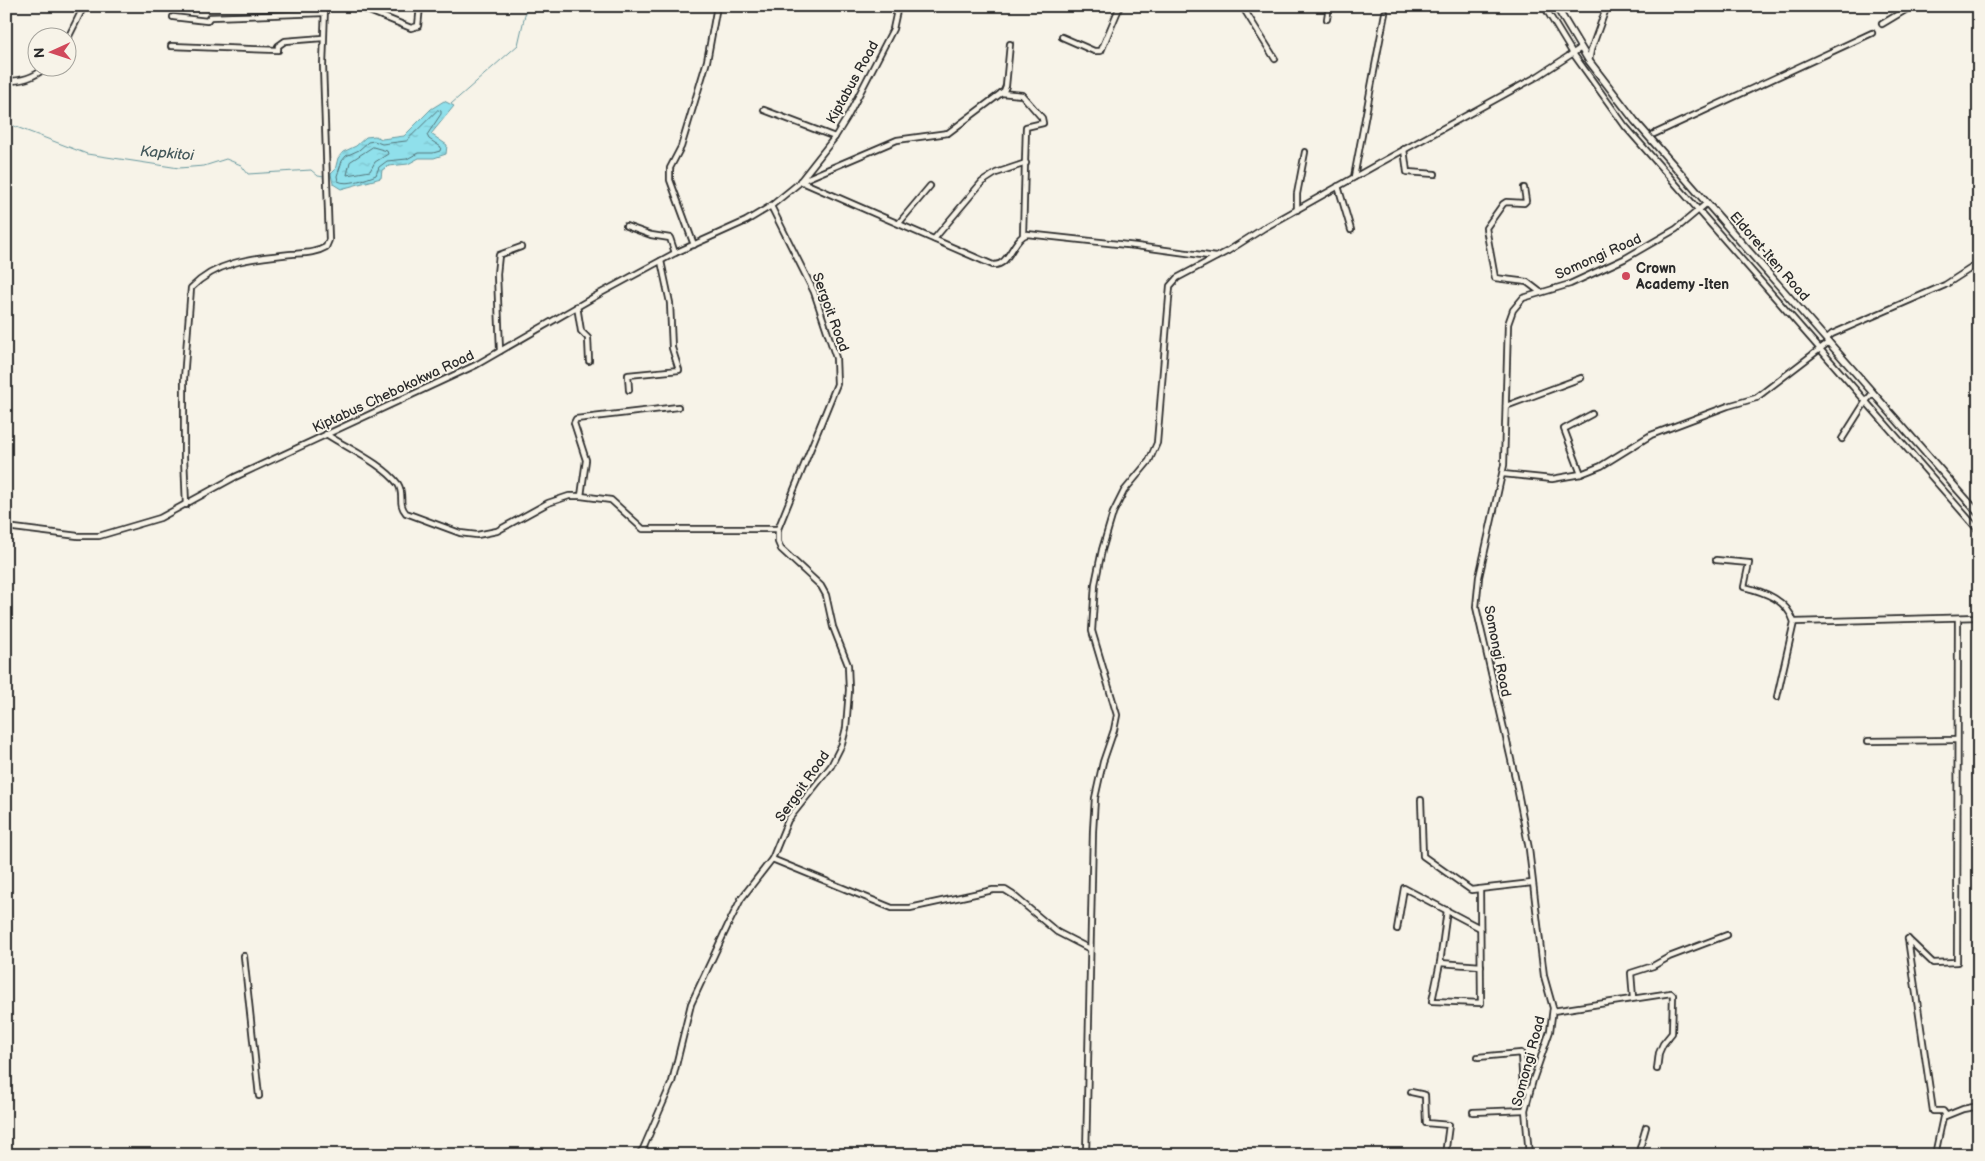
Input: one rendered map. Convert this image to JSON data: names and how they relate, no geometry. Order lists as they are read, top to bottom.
{
  "streets": {
    "main road": ["Eldoret-Iten Road"],
    "street": [
      "Kiptabus Road",
      "Somongi Road",
      "Sergoit Road",
      "Kiptabus Chebokokwa Road"
    ]
  },
  "crossings": [
    ["Kiptabus Road", "Sergoit Road"],
    ["Kiptabus Road", "Kiptabus Chebokokwa Road"],
    ["Somongi Road", "Eldoret-Iten Road"],
    ["Sergoit Road", "Kiptabus Chebokokwa Road"]
  ],
  "water": ["Kapkitoi"],
  "places": ["Crown Academy -Iten"],
  "north": "left"
}
